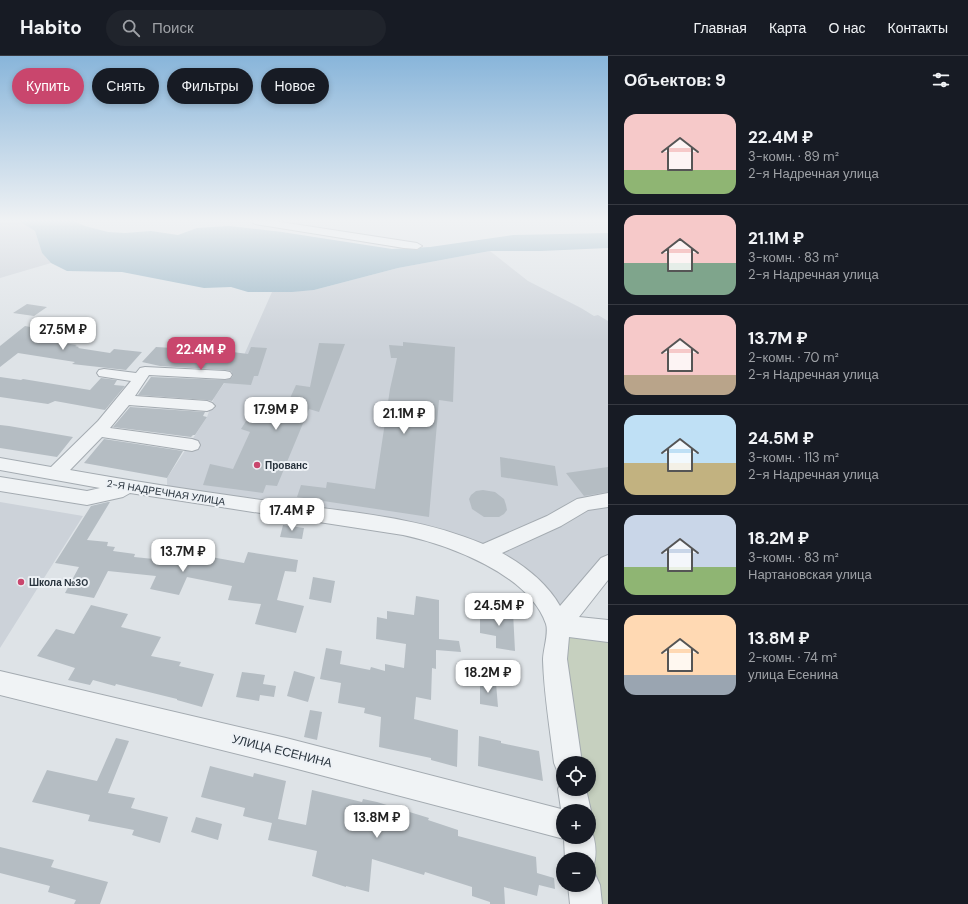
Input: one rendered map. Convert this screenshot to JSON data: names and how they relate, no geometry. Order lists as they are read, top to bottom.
{
  "streets": {
    "street": ["2-Я НАДРЕЧНАЯ УЛИЦА", "УЛИЦА ЕСЕНИНА"]
  },
  "places": ["Прованс", "Школа №30"],
  "page": {
    "header": "Habito",
    "search": "Поиск",
    "nav": [
      "Главная",
      "Карта",
      "О нас",
      "Контакты"
    ],
    "heading": "Объектов: 9",
    "chip": [
      "Купить",
      "Снять",
      "Фильтры",
      "Новое"
    ],
    "list": [
      {
        "name": "22.4M ₽",
        "note": "3-комн. · 89 m² · 2-я Надречная улица"
      },
      {
        "name": "21.1M ₽",
        "note": "3-комн. · 83 m² · 2-я Надречная улица"
      },
      {
        "name": "13.7M ₽",
        "note": "2-комн. · 70 m² · 2-я Надречная улица"
      },
      {
        "name": "24.5M ₽",
        "note": "3-комн. · 113 m² · 2-я Надречная улица"
      },
      {
        "name": "18.2M ₽",
        "note": "3-комн. · 83 m² · Нартановская улица"
      },
      {
        "name": "13.8M ₽",
        "note": "2-комн. · 74 m² · улица Есенина"
      }
    ],
    "price": [
      "27.5M ₽",
      "22.4M ₽",
      "17.9M ₽",
      "21.1M ₽",
      "17.4M ₽",
      "13.7M ₽",
      "24.5M ₽",
      "18.2M ₽",
      "13.8M ₽"
    ],
    "map_buttons": ["+", "−"]
  }
}
